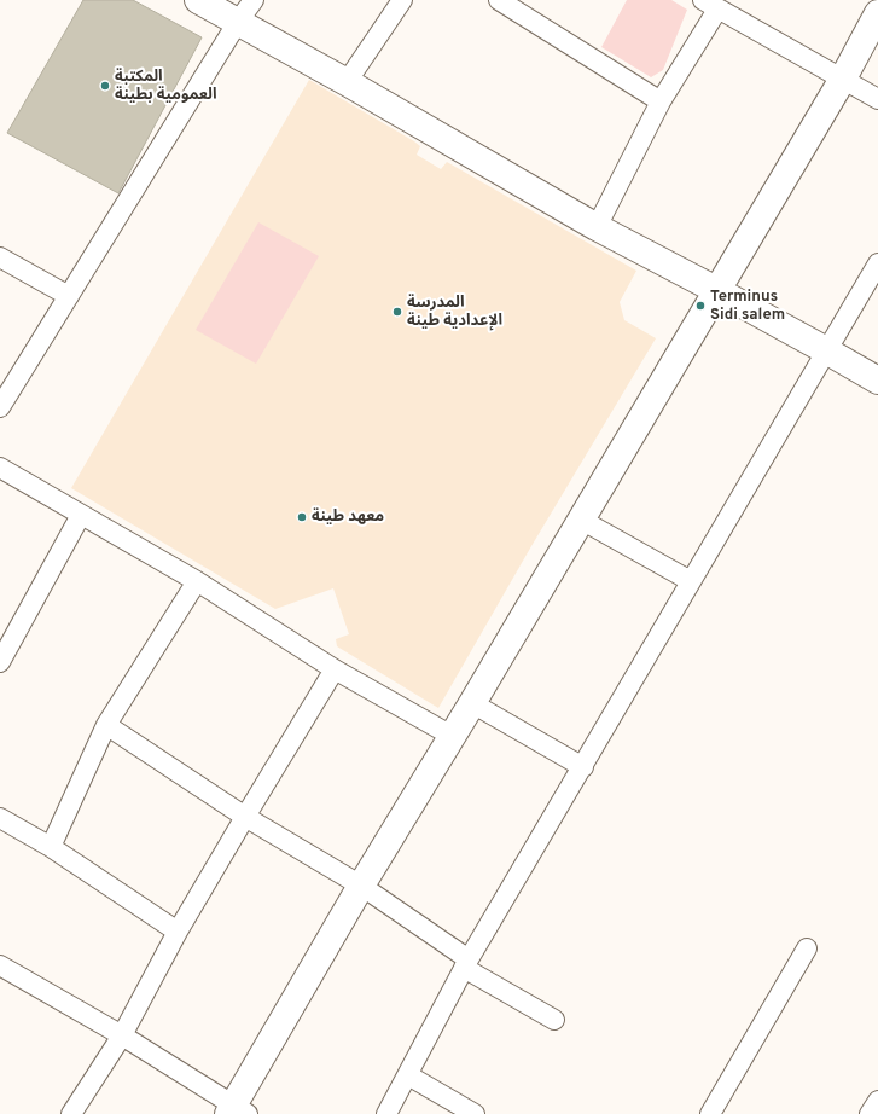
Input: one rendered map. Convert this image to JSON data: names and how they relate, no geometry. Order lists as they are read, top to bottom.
{
  "places": [
    "المكتبة العمومية بطينة",
    "Terminus Sidi salem",
    "المدرسة الإعدادية طينة",
    "معهد طينة"
  ]
}
